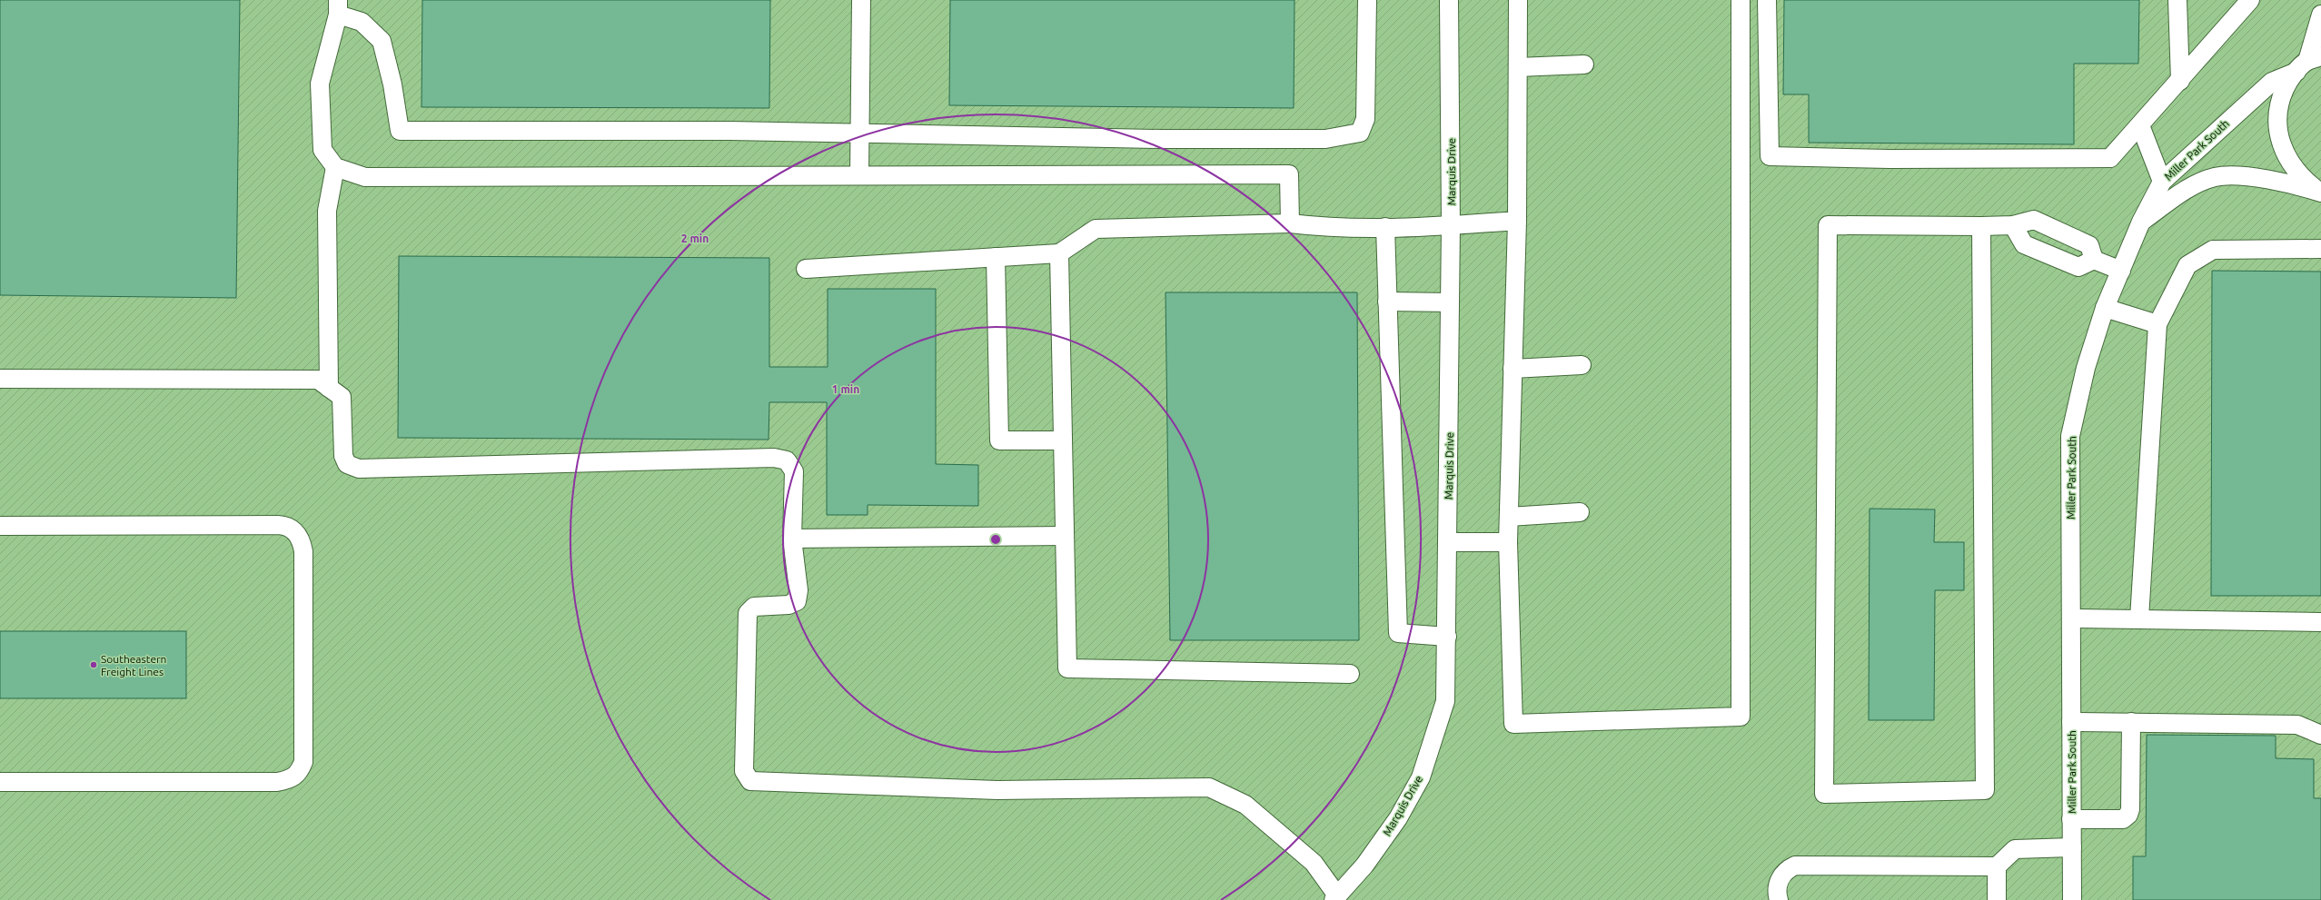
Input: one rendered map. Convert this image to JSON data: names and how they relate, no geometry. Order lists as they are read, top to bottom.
{
  "streets": {
    "street": ["Miller Park South", "Marquis Drive"]
  },
  "places": ["Southeastern Freight Lines"],
  "rings": ["2 min", "1 min"]
}
